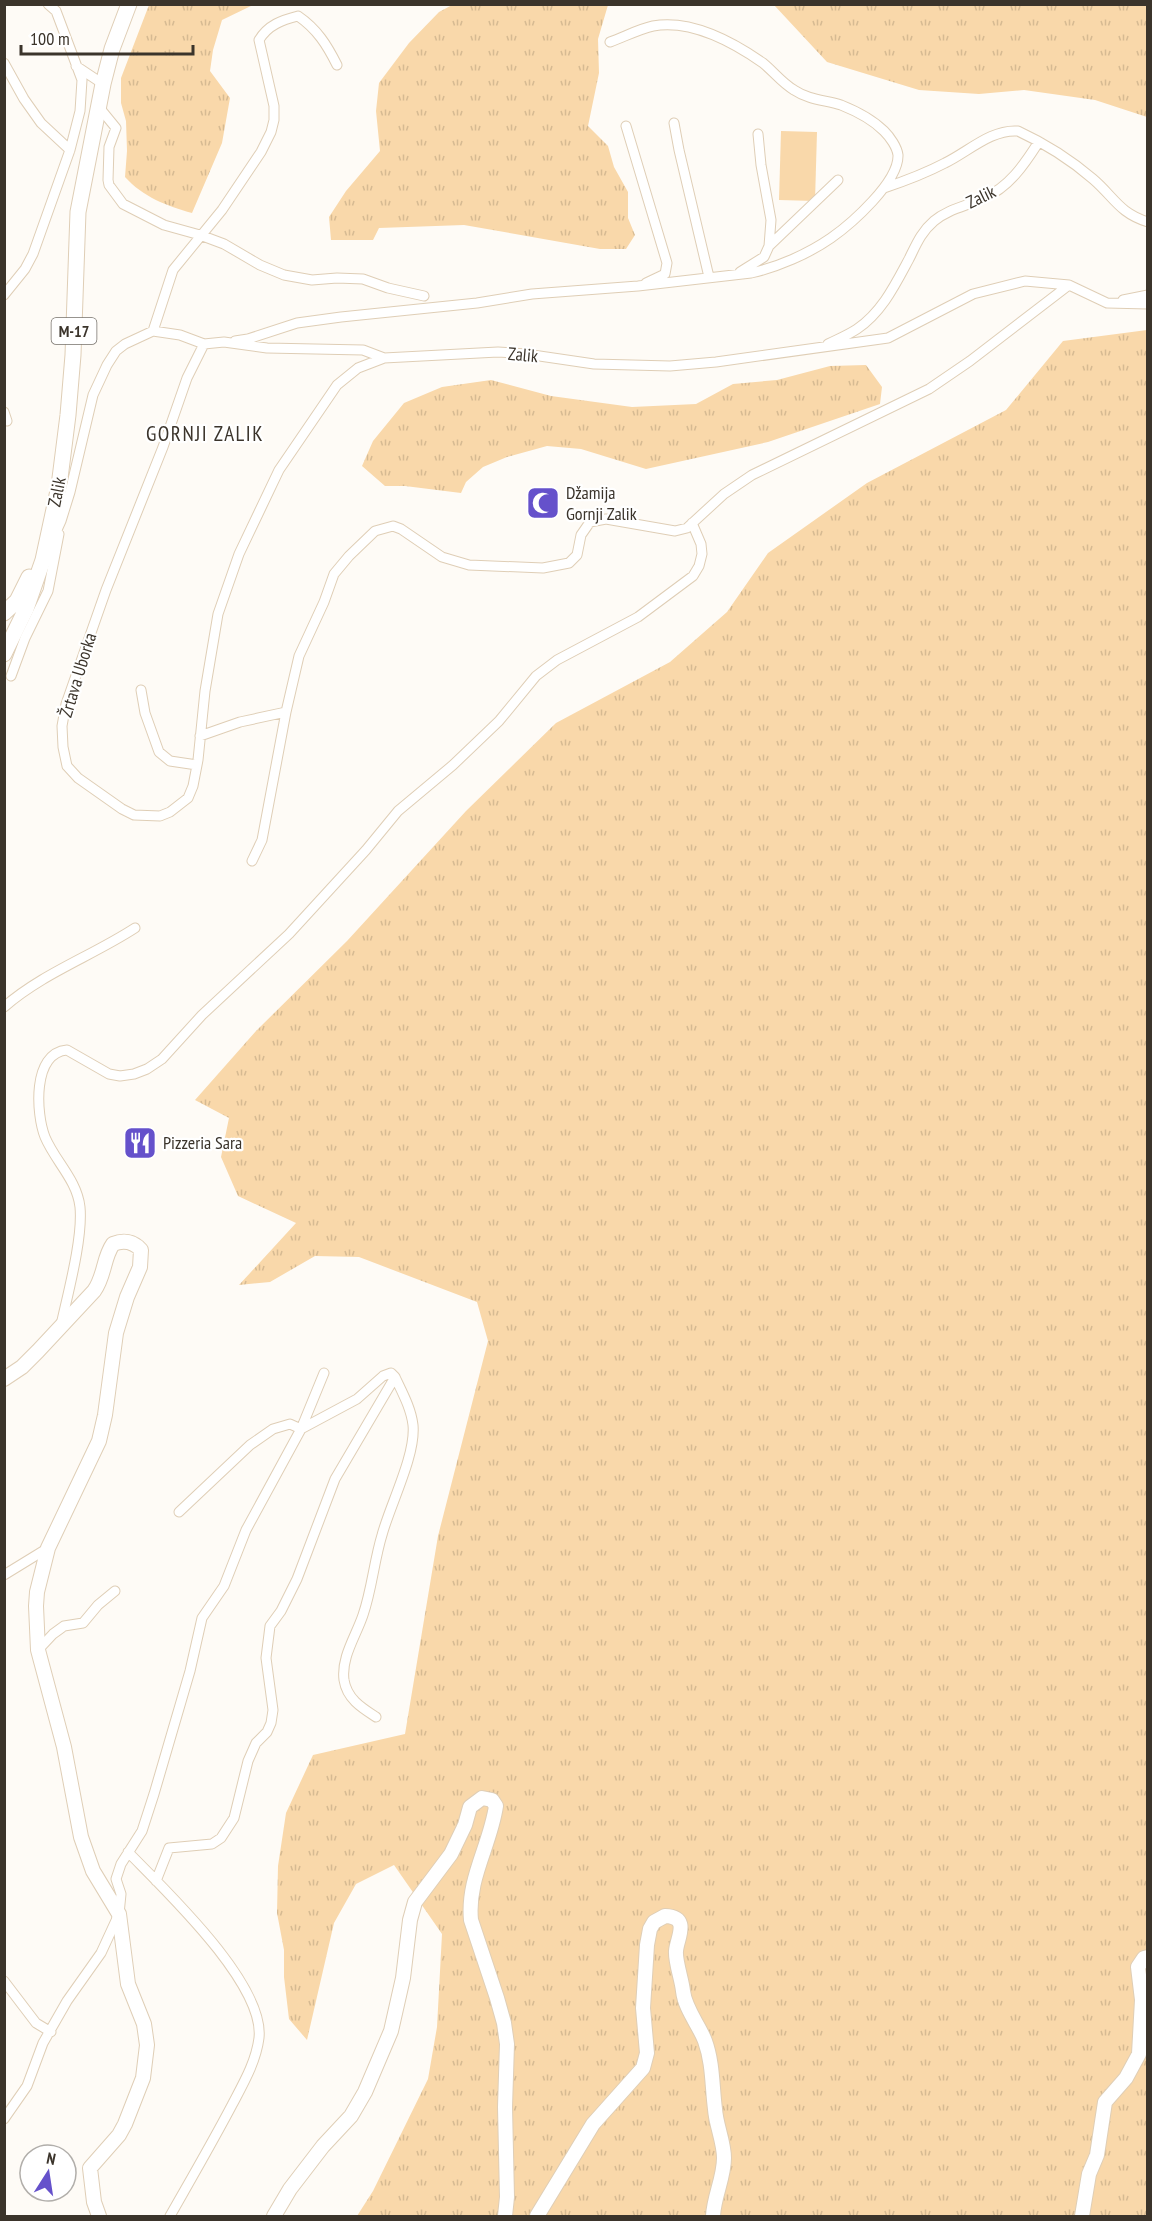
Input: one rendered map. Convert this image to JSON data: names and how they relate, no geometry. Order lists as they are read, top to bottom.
{
  "streets": {
    "main road": ["Zalik", "M-17"],
    "street": ["Žrtava Uborka"]
  },
  "crossings": [
    ["Zalik", "Žrtava Uborka"]
  ],
  "districts": ["GORNJI ZALIK"],
  "places": {
    "mosque": ["Džamija Gornji Zalik"],
    "restaurant": ["Pizzeria Sara"]
  },
  "scale_bar": "100 m",
  "north": "top"
}
